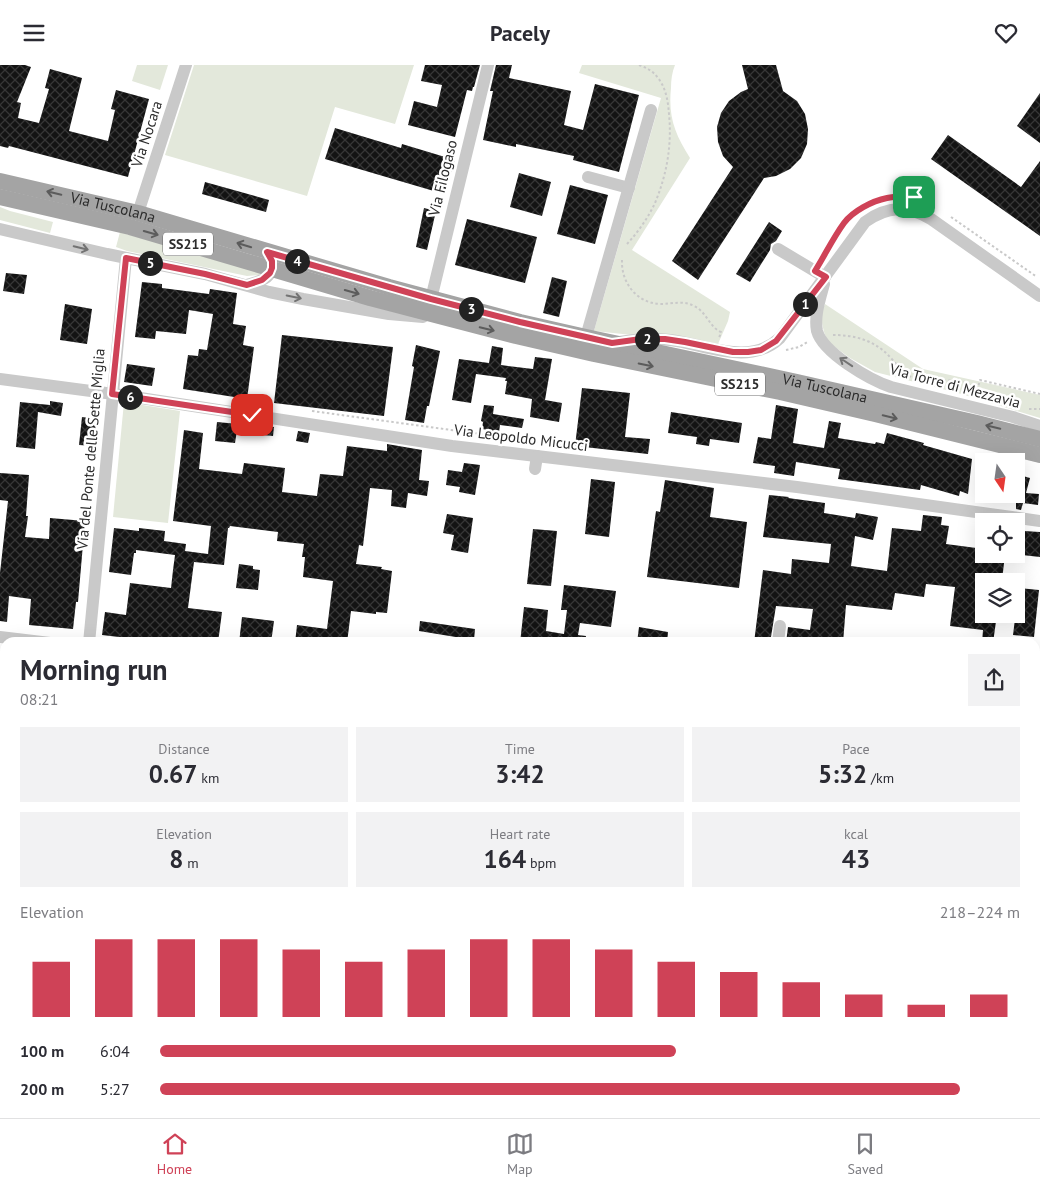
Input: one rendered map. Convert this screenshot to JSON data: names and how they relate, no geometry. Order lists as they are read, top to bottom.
{
  "streets": {
    "main road": ["Via Tuscolana", "SS215"],
    "street": [
      "Via Nocara",
      "Via Filogaso",
      "Via Torre di Mezzavia",
      "Via Leopoldo Micucci",
      "Via del Ponte delle Sette Miglia"
    ]
  },
  "crossings": [
    ["Via Nocara", "Via Tuscolana"],
    ["Via Filogaso", "Via Tuscolana"],
    ["Via Tuscolana", "Via del Ponte delle Sette Miglia"],
    ["Via Leopoldo Micucci", "Via del Ponte delle Sette Miglia"]
  ],
  "one_way": ["Via Torre di Mezzavia"],
  "north": "bottom",
  "page": {
    "header": "Pacely",
    "pins": [
      "4",
      "5",
      "1",
      "3",
      "2",
      "6"
    ],
    "heading": ["Morning run", "08:21"],
    "stats": [
      ["Distance", "0.67 km"],
      ["Time", "3:42"],
      ["Pace", "5:32 /km"],
      ["Elevation", "8 m"],
      ["Heart rate", "164 bpm"],
      ["kcal", "43"]
    ],
    "chart": ["Elevation", "218–224 m"],
    "list": [
      {
        "name": "100 m",
        "note": "6:04"
      },
      {
        "name": "200 m",
        "note": "5:27"
      }
    ],
    "tabs": ["Home", "Map", "Saved"]
  }
}
